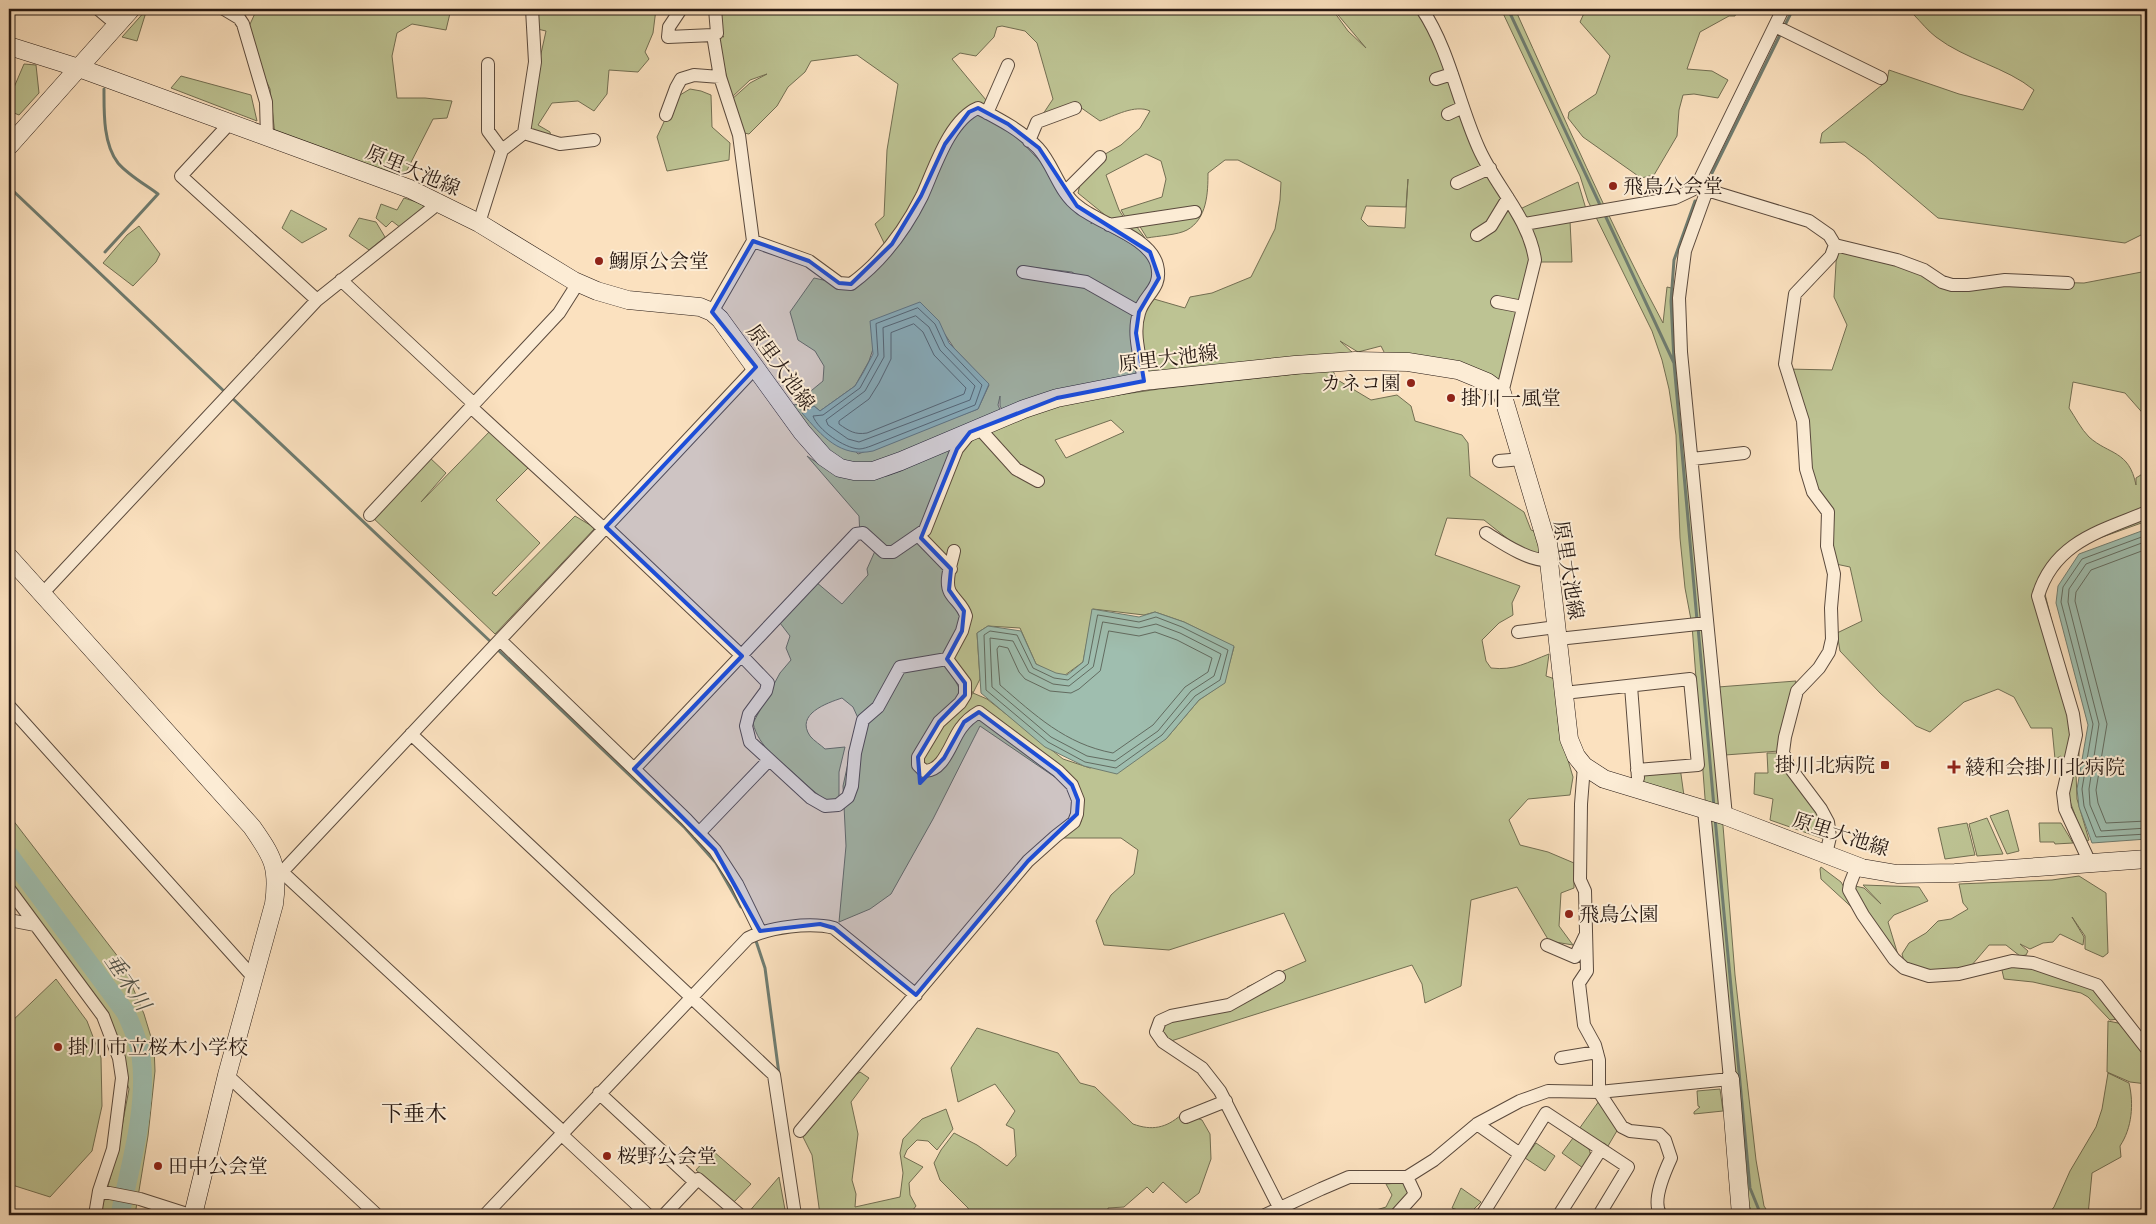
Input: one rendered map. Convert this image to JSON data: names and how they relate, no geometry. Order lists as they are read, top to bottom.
{
  "streets": {
    "main road": ["原里大池線"]
  },
  "districts": ["下垂木"],
  "water": ["垂木川"],
  "places": {
    "other": [
      "飛鳥公会堂",
      "鰯原公会堂",
      "カネコ園",
      "掛川一風堂",
      "飛鳥公園",
      "掛川市立桜木小学校",
      "桜野公会堂",
      "田中公会堂"
    ],
    "transit": ["掛川北病院"],
    "health": ["綾和会掛川北病院"]
  }
}
